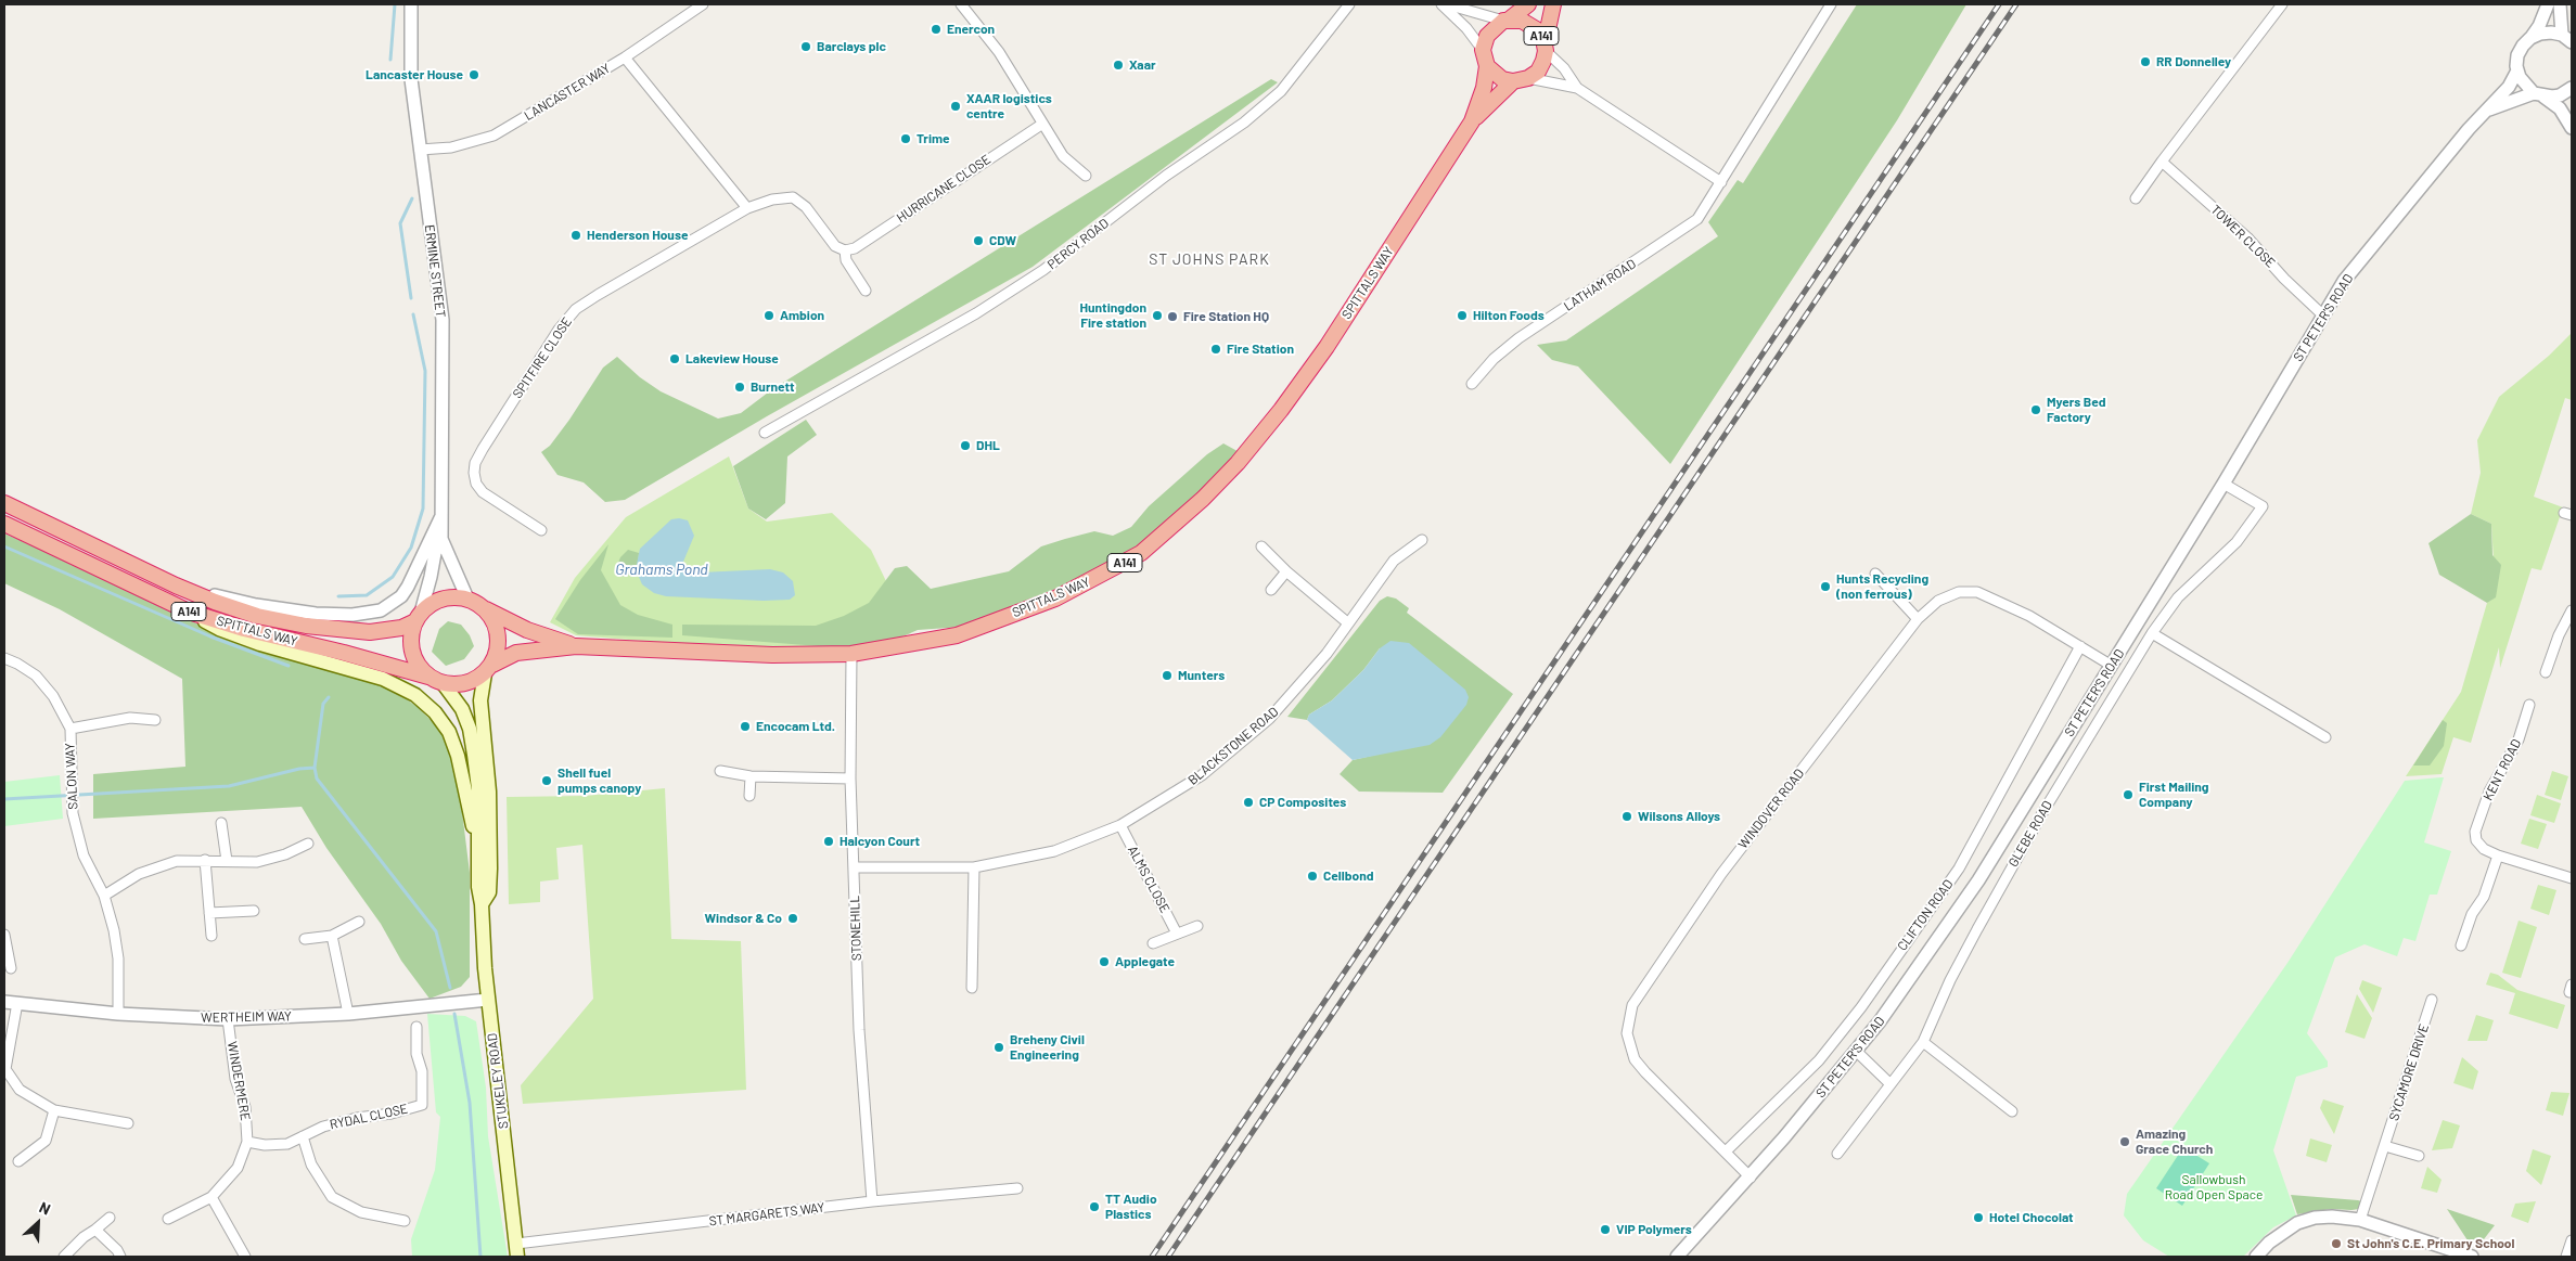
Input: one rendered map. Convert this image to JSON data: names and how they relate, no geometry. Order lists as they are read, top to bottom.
{
  "streets": {
    "highway": ["A141", "SPITTALS WAY"],
    "main road": ["STUKELEY ROAD"],
    "street": [
      "LANCASTER WAY",
      "HURRICANE CLOSE",
      "TOWER CLOSE",
      "PERCY ROAD",
      "ERMINE STREET",
      "LATHAM ROAD",
      "ST PETER'S ROAD",
      "SPITFIRE CLOSE",
      "BLACKSTONE ROAD",
      "KENT ROAD",
      "SALON WAY",
      "WINDOVER ROAD",
      "GLEBE ROAD",
      "ALMS CLOSE",
      "CLIFTON ROAD",
      "STONEHILL",
      "WERTHEIM WAY",
      "SYCAMORE DRIVE",
      "WINDERMERE",
      "RYDAL CLOSE",
      "ST MARGARETS WAY"
    ]
  },
  "crossings": [
    ["A141", "SPITTALS WAY"],
    ["LANCASTER WAY", "ERMINE STREET"],
    ["HURRICANE CLOSE", "SPITFIRE CLOSE"],
    ["TOWER CLOSE", "ST PETER'S ROAD"],
    ["ERMINE STREET", "SPITTALS WAY"],
    ["ERMINE STREET", "STUKELEY ROAD"],
    ["SPITTALS WAY", "STONEHILL"],
    ["SPITTALS WAY", "STUKELEY ROAD"],
    ["ST PETER'S ROAD", "WINDOVER ROAD"],
    ["ST PETER'S ROAD", "GLEBE ROAD"],
    ["BLACKSTONE ROAD", "ALMS CLOSE"],
    ["BLACKSTONE ROAD", "STONEHILL"],
    ["SALON WAY", "WERTHEIM WAY"],
    ["WINDOVER ROAD", "CLIFTON ROAD"],
    ["STONEHILL", "ST MARGARETS WAY"],
    ["WERTHEIM WAY", "WINDERMERE"],
    ["WERTHEIM WAY", "STUKELEY ROAD"],
    ["WINDERMERE", "RYDAL CLOSE"],
    ["STUKELEY ROAD", "ST MARGARETS WAY"]
  ],
  "districts": ["ST JOHNS PARK"],
  "water": ["Grahams Pond"],
  "parks": ["Sallowbush Road Open Space"],
  "places": [
    "Enercon",
    "Barclays plc",
    "RR Donnelley",
    "Xaar",
    "Lancaster House",
    "XAAR logistics centre",
    "Trime",
    "Henderson House",
    "CDW",
    "Ambion",
    "Huntingdon Fire station",
    "Hilton Foods",
    "Fire Station HQ",
    "Fire Station",
    "Lakeview House",
    "Burnett",
    "Myers Bed Factory",
    "DHL",
    "Hunts Recycling (non ferrous)",
    "Munters",
    "Encocam Ltd.",
    "Shell fuel pumps canopy",
    "First Mailing Company",
    "CP Composites",
    "Wilsons Alloys",
    "Halcyon Court",
    "Cellbond",
    "Windsor & Co",
    "Applegate",
    "Breheny Civil Engineering",
    "Amazing Grace Church",
    "TT Audio Plastics",
    "Hotel Chocolat",
    "VIP Polymers",
    "St John's C.E. Primary School"
  ],
  "north": "top right"
}
